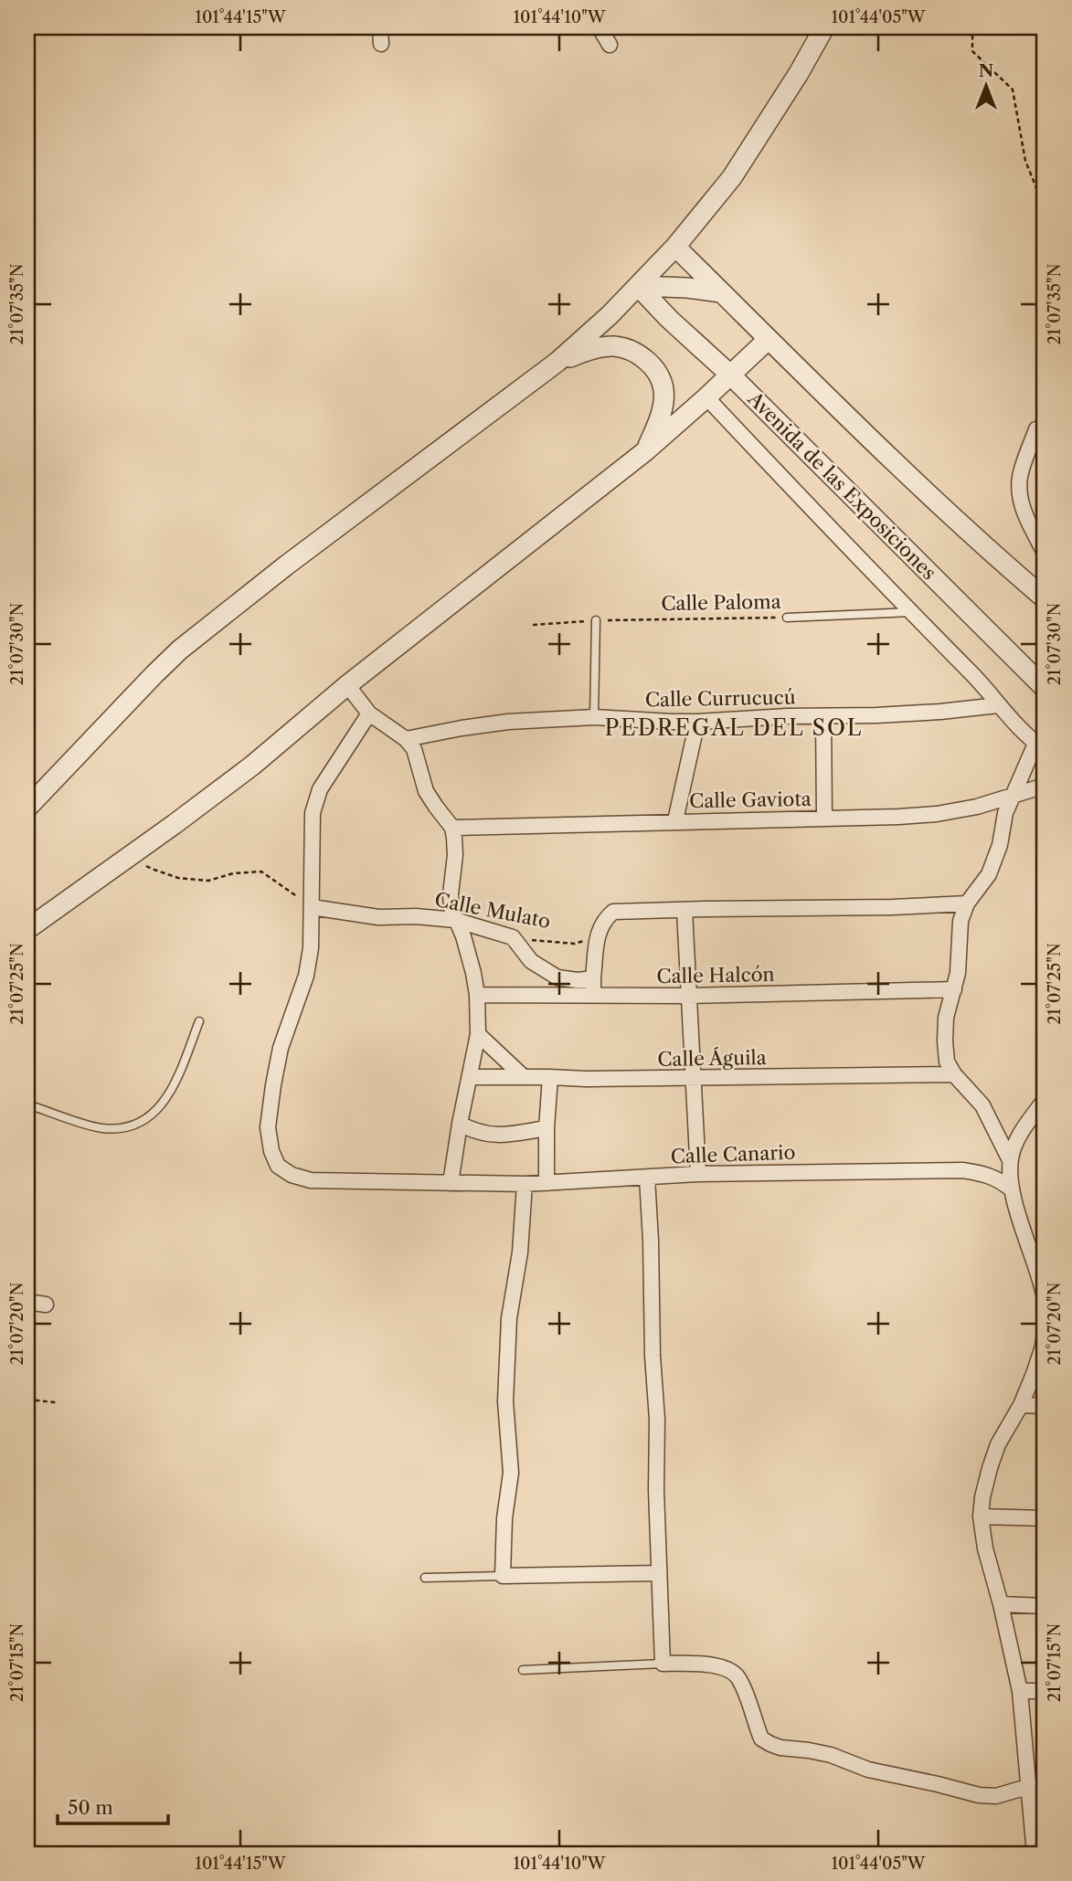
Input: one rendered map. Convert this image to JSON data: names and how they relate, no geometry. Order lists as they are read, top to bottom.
{
  "streets": {
    "street": [
      "Avenida de las Exposiciones",
      "Calle Currucucú",
      "Calle Gaviota",
      "Calle Mulato",
      "Calle Halcón",
      "Calle Águila",
      "Calle Canario"
    ],
    "lane": ["Calle Paloma"]
  },
  "crossings": [
    ["Calle Mulato", "Calle Canario"]
  ],
  "districts": ["PEDREGAL DEL SOL"],
  "scale_bar": "50 m",
  "north": "top",
  "coordinates": [
    "101°44'15\"W",
    "101°44'10\"W",
    "101°44'05\"W",
    "21°07'35\"N",
    "21°07'30\"N",
    "21°07'25\"N",
    "21°07'20\"N",
    "21°07'15\"N"
  ]
}
